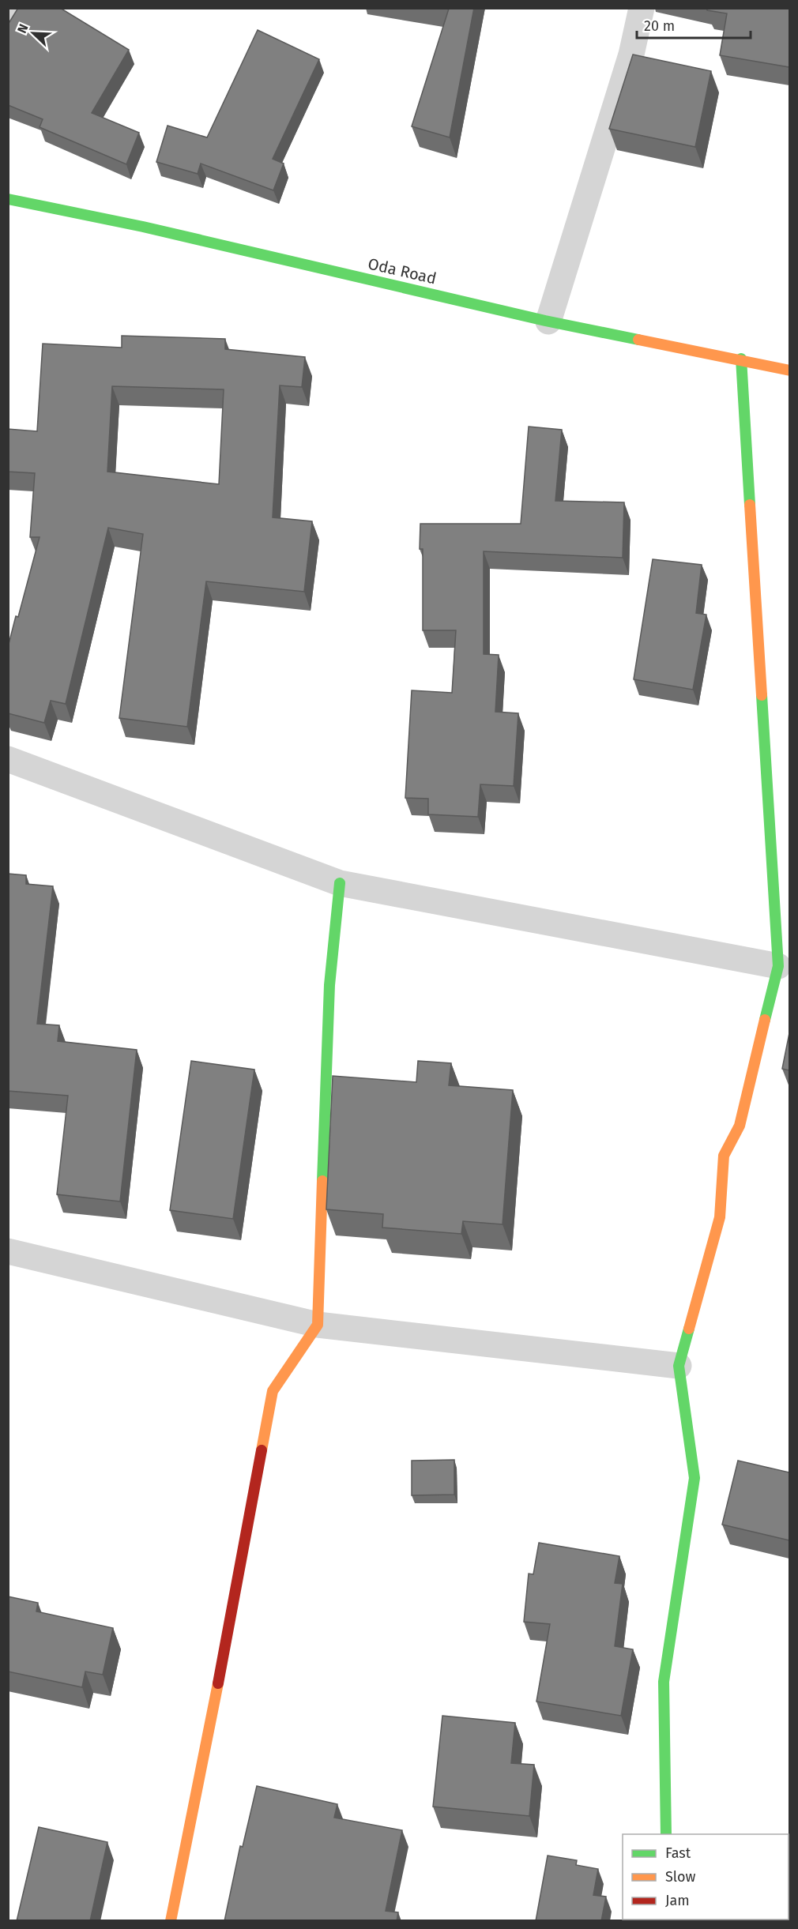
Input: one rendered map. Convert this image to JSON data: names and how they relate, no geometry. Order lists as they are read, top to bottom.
{
  "streets": {
    "street": ["Oda Road"]
  },
  "legend": ["Fast", "Slow", "Jam"],
  "scale_bar": "20 m",
  "north": "top left"
}
